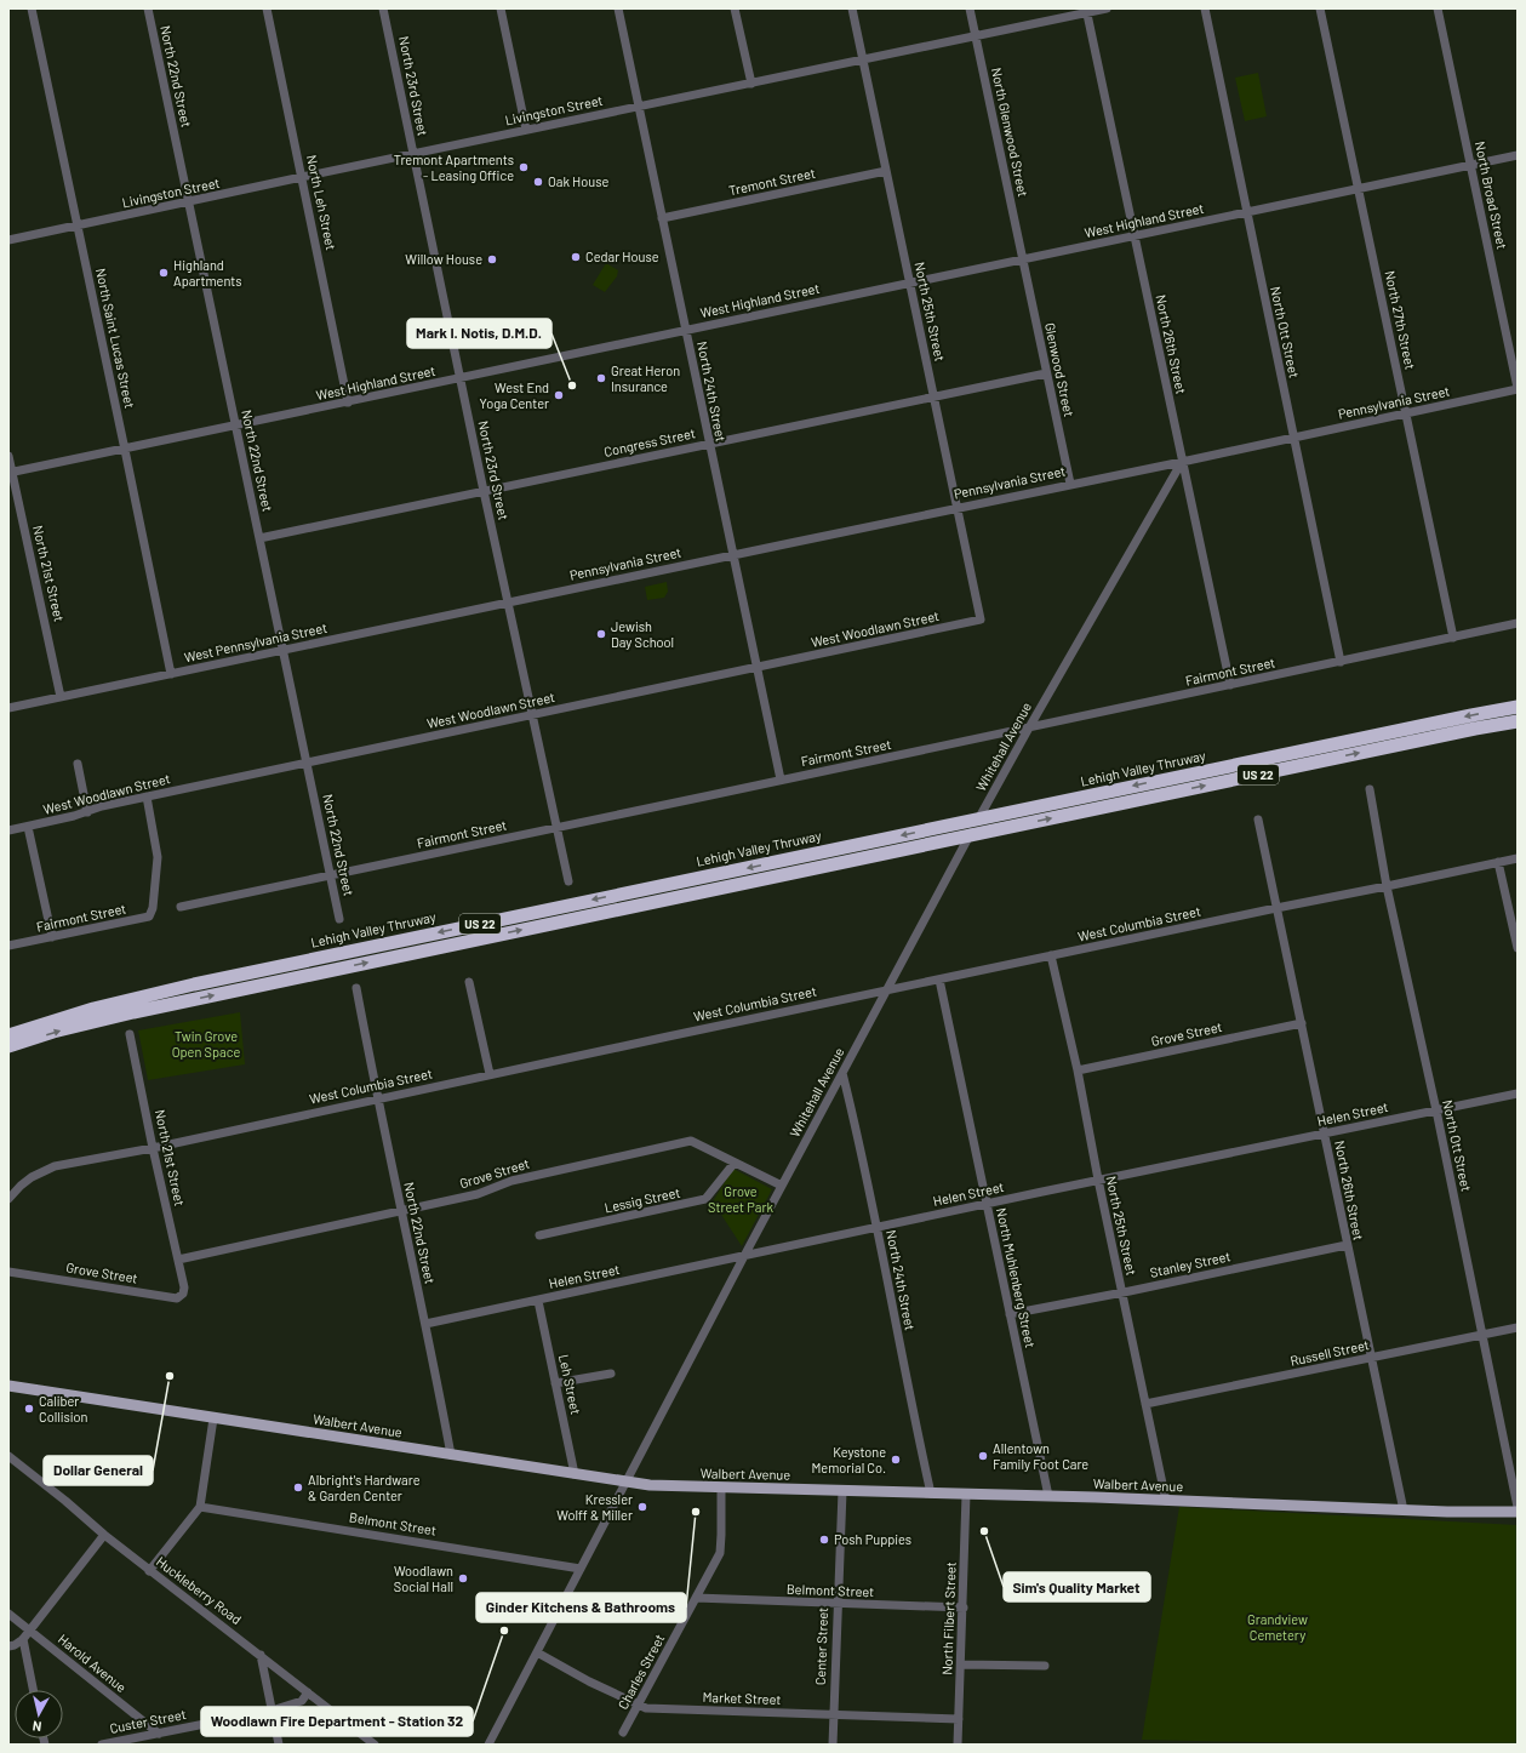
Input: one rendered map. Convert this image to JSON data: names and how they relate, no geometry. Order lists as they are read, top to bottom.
{
  "streets": {
    "highway": ["Lehigh Valley Thruway", "US 22"],
    "main road": ["Walbert Avenue"],
    "street": [
      "North 22nd Street",
      "North 23rd Street",
      "Livingston Street",
      "North Glenwood Street",
      "Tremont Street",
      "North Broad Street",
      "North Leh Street",
      "West Highland Street",
      "North 25th Street",
      "North 27th Street",
      "North Ott Street",
      "North Saint Lucas Street",
      "North 26th Street",
      "Glenwood Street",
      "North 24th Street",
      "Pennsylvania Street",
      "Congress Street",
      "North 21st Street",
      "West Woodlawn Street",
      "West Pennsylvania Street",
      "Fairmont Street",
      "Whitehall Avenue",
      "West Columbia Street",
      "Grove Street",
      "Helen Street",
      "Lessig Street",
      "Stanley Street",
      "North Muhlenberg Street",
      "Russell Street",
      "Leh Street",
      "Belmont Street",
      "Huckleberry Road",
      "North Filbert Street",
      "Center Street",
      "Harold Avenue",
      "Charles Street",
      "Market Street",
      "Custer Street"
    ]
  },
  "crossings": [
    ["North 22nd Street", "Livingston Street"],
    ["North 22nd Street", "West Highland Street"],
    ["North 22nd Street", "Congress Street"],
    ["North 22nd Street", "West Woodlawn Street"],
    ["North 22nd Street", "West Pennsylvania Street"],
    ["North 22nd Street", "Fairmont Street"],
    ["North 22nd Street", "West Columbia Street"],
    ["North 22nd Street", "Grove Street"],
    ["North 22nd Street", "Helen Street"],
    ["North 22nd Street", "Walbert Avenue"],
    ["North 23rd Street", "Livingston Street"],
    ["North 23rd Street", "West Highland Street"],
    ["North 23rd Street", "Pennsylvania Street"],
    ["North 23rd Street", "Congress Street"],
    ["North 23rd Street", "West Woodlawn Street"],
    ["North 23rd Street", "West Pennsylvania Street"],
    ["North 23rd Street", "Fairmont Street"],
    ["Livingston Street", "North Glenwood Street"],
    ["Livingston Street", "North Leh Street"],
    ["Livingston Street", "North 25th Street"],
    ["Livingston Street", "North Saint Lucas Street"],
    ["Livingston Street", "North 26th Street"],
    ["Livingston Street", "North 24th Street"],
    ["North Glenwood Street", "West Highland Street"],
    ["North Glenwood Street", "Glenwood Street"],
    ["Tremont Street", "North 25th Street"],
    ["Tremont Street", "North 24th Street"],
    ["North Broad Street", "West Highland Street"],
    ["North Broad Street", "Pennsylvania Street"],
    ["North Leh Street", "West Highland Street"],
    ["West Highland Street", "North 25th Street"],
    ["West Highland Street", "North 27th Street"],
    ["West Highland Street", "North Ott Street"],
    ["West Highland Street", "North Saint Lucas Street"],
    ["West Highland Street", "North 26th Street"],
    ["West Highland Street", "Glenwood Street"],
    ["West Highland Street", "North 24th Street"],
    ["West Highland Street", "North 21st Street"],
    ["North 25th Street", "Pennsylvania Street"],
    ["North 25th Street", "Congress Street"],
    ["North 25th Street", "West Woodlawn Street"],
    ["North 25th Street", "West Columbia Street"],
    ["North 25th Street", "Grove Street"],
    ["North 25th Street", "Helen Street"],
    ["North 25th Street", "Stanley Street"],
    ["North 25th Street", "Russell Street"],
    ["North 25th Street", "Walbert Avenue"],
    ["North 27th Street", "Pennsylvania Street"],
    ["North 27th Street", "Fairmont Street"],
    ["North Ott Street", "Pennsylvania Street"],
    ["North Ott Street", "Fairmont Street"],
    ["North Ott Street", "West Columbia Street"],
    ["North Ott Street", "Helen Street"],
    ["North Ott Street", "Russell Street"],
    ["North Saint Lucas Street", "West Pennsylvania Street"],
    ["North 26th Street", "Pennsylvania Street"],
    ["North 26th Street", "Fairmont Street"],
    ["North 26th Street", "Whitehall Avenue"],
    ["North 26th Street", "West Columbia Street"],
    ["North 26th Street", "Grove Street"],
    ["North 26th Street", "Helen Street"],
    ["North 26th Street", "Stanley Street"],
    ["North 26th Street", "Russell Street"],
    ["North 26th Street", "Walbert Avenue"],
    ["Glenwood Street", "Pennsylvania Street"],
    ["Glenwood Street", "Congress Street"],
    ["North 24th Street", "Pennsylvania Street"],
    ["North 24th Street", "Congress Street"],
    ["North 24th Street", "West Woodlawn Street"],
    ["North 24th Street", "Fairmont Street"],
    ["North 24th Street", "Whitehall Avenue"],
    ["North 24th Street", "Helen Street"],
    ["North 24th Street", "Walbert Avenue"],
    ["Pennsylvania Street", "West Pennsylvania Street"],
    ["Pennsylvania Street", "Whitehall Avenue"],
    ["North 21st Street", "West Pennsylvania Street"],
    ["North 21st Street", "West Columbia Street"],
    ["North 21st Street", "Grove Street"],
    ["West Woodlawn Street", "Fairmont Street"],
    ["Fairmont Street", "Whitehall Avenue"],
    ["Whitehall Avenue", "West Columbia Street"],
    ["Whitehall Avenue", "Grove Street"],
    ["Whitehall Avenue", "Helen Street"],
    ["Whitehall Avenue", "Walbert Avenue"],
    ["Whitehall Avenue", "Belmont Street"],
    ["Whitehall Avenue", "Market Street"],
    ["West Columbia Street", "North Muhlenberg Street"],
    ["Grove Street", "Lessig Street"],
    ["Helen Street", "North Muhlenberg Street"],
    ["Helen Street", "Leh Street"],
    ["Stanley Street", "North Muhlenberg Street"],
    ["North Muhlenberg Street", "Walbert Avenue"],
    ["Leh Street", "Walbert Avenue"],
    ["Walbert Avenue", "North Filbert Street"],
    ["Walbert Avenue", "Center Street"],
    ["Walbert Avenue", "Charles Street"],
    ["Belmont Street", "North Filbert Street"],
    ["Belmont Street", "Center Street"],
    ["Belmont Street", "Charles Street"],
    ["Huckleberry Road", "Custer Street"],
    ["North Filbert Street", "Market Street"],
    ["Center Street", "Market Street"],
    ["Harold Avenue", "Custer Street"],
    ["Charles Street", "Market Street"]
  ],
  "parks": ["Twin Grove Open Space", "Grove Street Park", "Grandview Cemetery"],
  "places": [
    "Tremont Apartments - Leasing Office",
    "Oak House",
    "Cedar House",
    "Willow House",
    "Highland Apartments",
    "Great Heron Insurance",
    "Mark I. Notis, D.M.D.",
    "West End Yoga Center",
    "Jewish Day School",
    "Dollar General",
    "Caliber Collision",
    "Allentown Family Foot Care",
    "Keystone Memorial Co.",
    "Albright's Hardware & Garden Center",
    "Kressler Wolff & Miller",
    "Ginder Kitchens & Bathrooms",
    "Sim's Quality Market",
    "Posh Puppies",
    "Woodlawn Social Hall",
    "Woodlawn Fire Department - Station 32"
  ],
  "north": "bottom"
}
